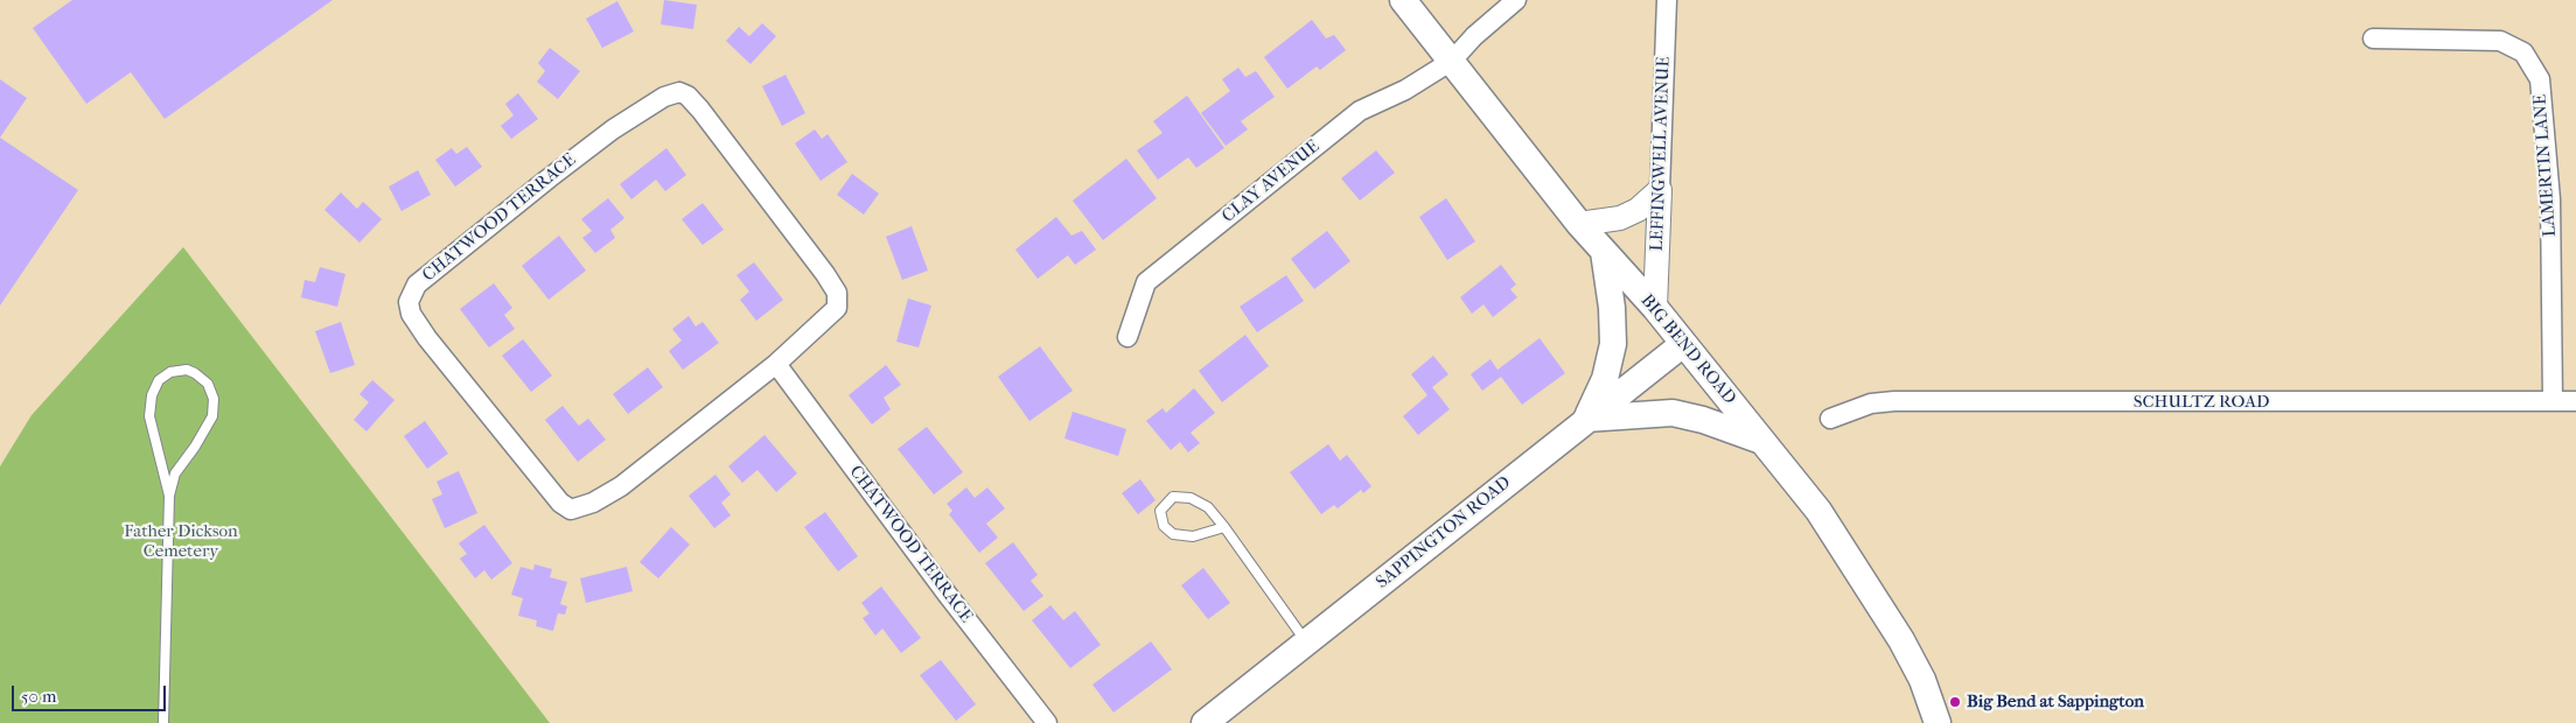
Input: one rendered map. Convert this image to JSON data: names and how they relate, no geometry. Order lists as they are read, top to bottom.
{
  "streets": {
    "main road": ["BIG BEND ROAD", "SAPPINGTON ROAD"],
    "street": [
      "LEFFINGWELL AVENUE",
      "LAMERTIN LANE",
      "CLAY AVENUE",
      "CHATWOOD TERRACE",
      "SCHULTZ ROAD"
    ]
  },
  "crossings": [
    ["LEFFINGWELL AVENUE", "BIG BEND ROAD"],
    ["LAMERTIN LANE", "SCHULTZ ROAD"],
    ["CLAY AVENUE", "BIG BEND ROAD"],
    ["BIG BEND ROAD", "SAPPINGTON ROAD"]
  ],
  "parks": ["Father Dickson Cemetery"],
  "places": ["Big Bend at Sappington"],
  "scale_bar": "50 m"
}
